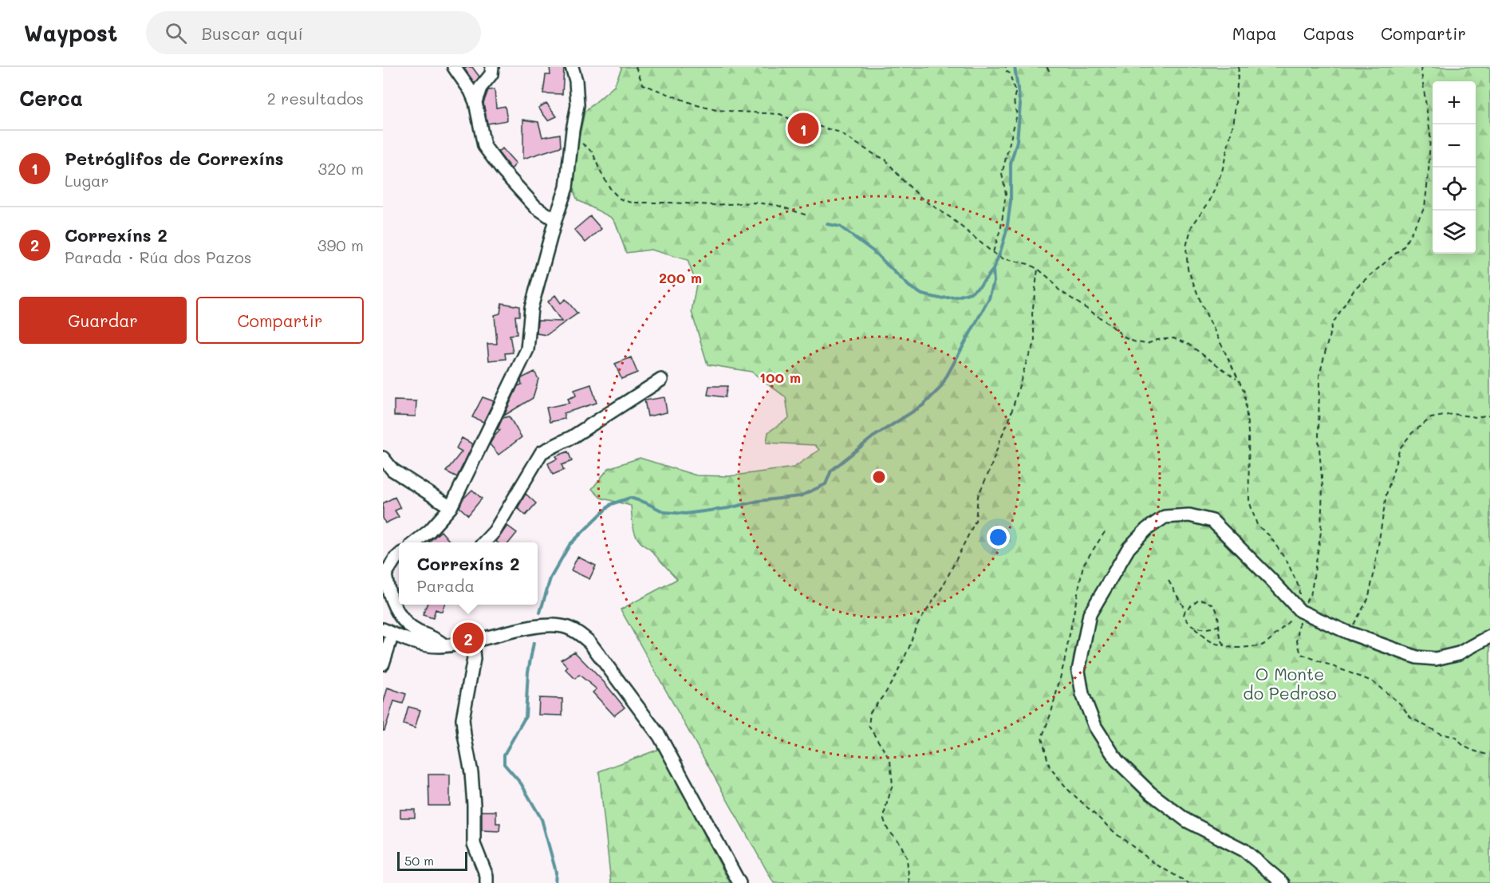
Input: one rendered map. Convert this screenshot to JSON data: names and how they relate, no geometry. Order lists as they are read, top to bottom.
{
  "parks": ["O Monte do Pedroso"],
  "scale_bar": "50 m",
  "page": {
    "header": "Waypost",
    "search": "Buscar aquí",
    "nav": ["Mapa", "Capas", "Compartir"],
    "heading": ["Cerca", "2 resultados"],
    "map_buttons": ["+", "−"],
    "pins": ["1", "2"],
    "list": [
      {
        "mark": "1",
        "name": "Petróglifos de Correxíns",
        "note": "Lugar",
        "value": "320 m"
      },
      {
        "mark": "2",
        "name": "Correxíns 2",
        "note": "Parada · Rúa dos Pazos",
        "value": "390 m"
      }
    ],
    "buttons": ["Guardar", "Compartir"],
    "popup": ["Correxíns 2", "Parada"],
    "scale": "50 m"
  },
  "rings": ["200 m", "100 m"]
}
